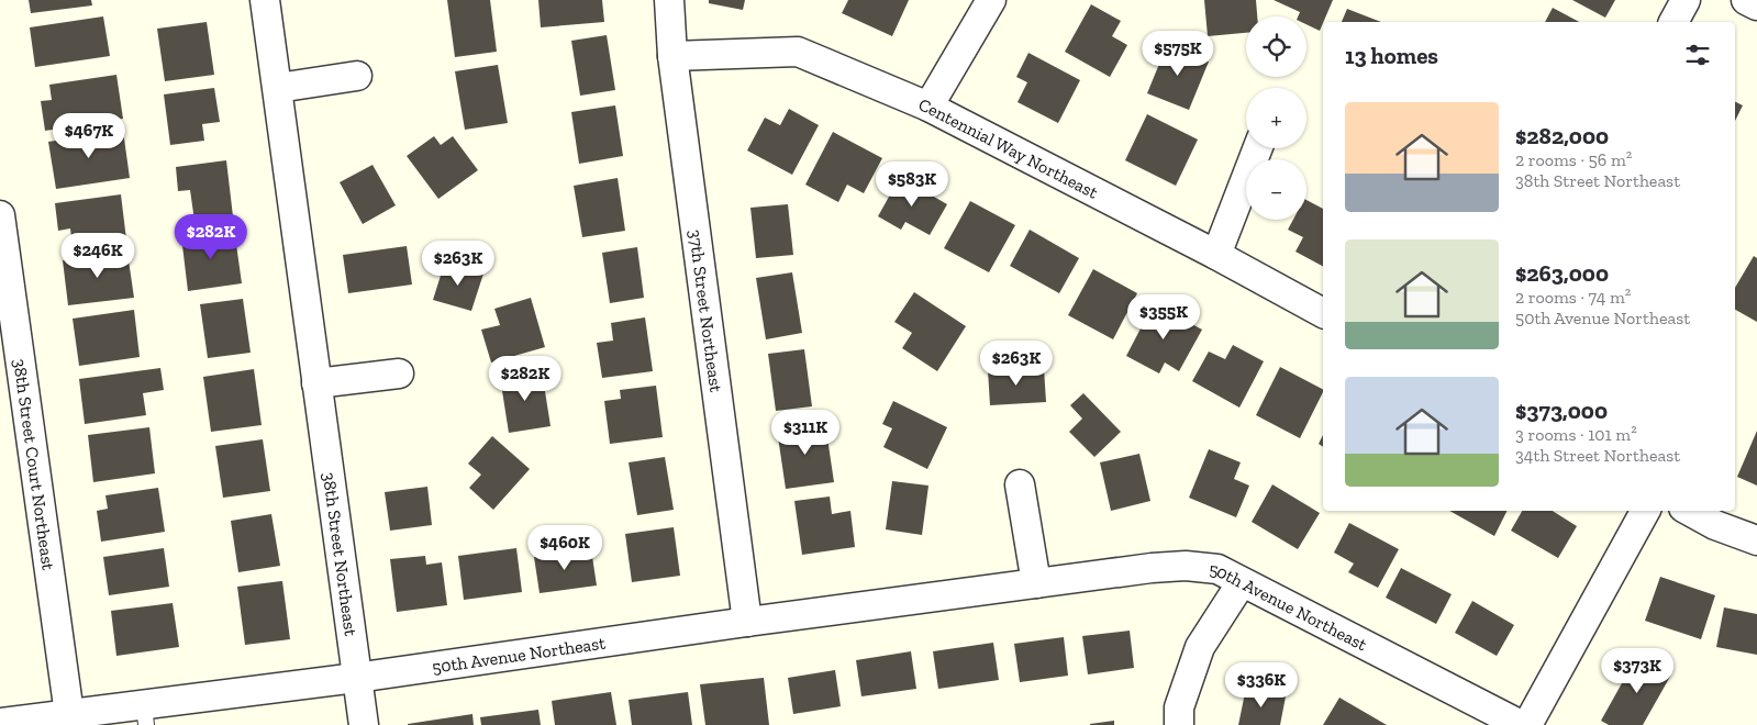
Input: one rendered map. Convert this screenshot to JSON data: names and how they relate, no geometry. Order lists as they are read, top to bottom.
{
  "streets": {
    "street": [
      "Centennial Way Northeast",
      "37th Street Northeast",
      "38th Street Court Northeast",
      "38th Street Northeast",
      "50th Avenue Northeast"
    ]
  },
  "crossings": [
    ["Centennial Way Northeast", "37th Street Northeast"],
    ["37th Street Northeast", "50th Avenue Northeast"],
    ["38th Street Court Northeast", "50th Avenue Northeast"],
    ["38th Street Northeast", "50th Avenue Northeast"]
  ],
  "page": {
    "map_buttons": ["+", "−"],
    "heading": "13 homes",
    "price": [
      "$575K",
      "$467K",
      "$583K",
      "$282K",
      "$246K",
      "$263K",
      "$355K",
      "$263K",
      "$282K",
      "$311K",
      "$460K",
      "$373K",
      "$336K"
    ],
    "list": [
      {
        "name": "$282,000",
        "note": "2 rooms · 56 m² · 38th Street Northeast"
      },
      {
        "name": "$263,000",
        "note": "2 rooms · 74 m² · 50th Avenue Northeast"
      },
      {
        "name": "$373,000",
        "note": "3 rooms · 101 m² · 34th Street Northeast"
      }
    ]
  }
}
